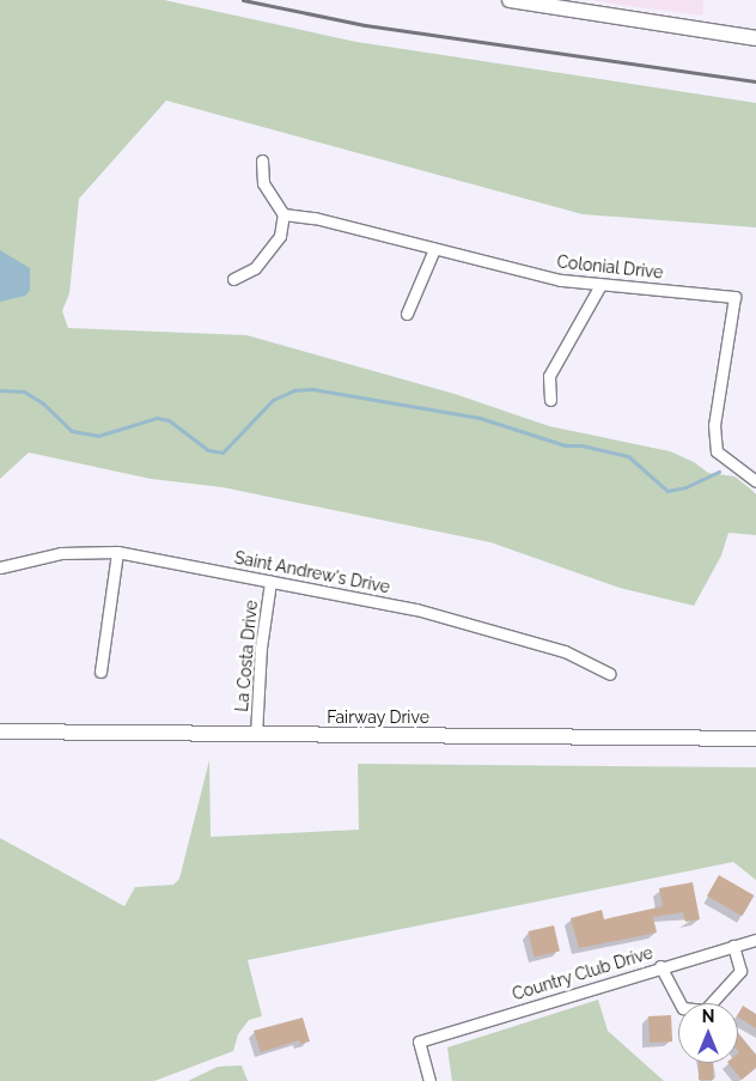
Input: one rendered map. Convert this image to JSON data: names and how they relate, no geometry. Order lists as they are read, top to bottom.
{
  "streets": {
    "main road": ["Fairway Drive"],
    "street": [
      "Colonial Drive",
      "Saint Andrew's Drive",
      "La Costa Drive",
      "Country Club Drive"
    ]
  },
  "crossings": [
    ["Saint Andrew's Drive", "La Costa Drive"],
    ["La Costa Drive", "Fairway Drive"]
  ],
  "north": "top"
}
